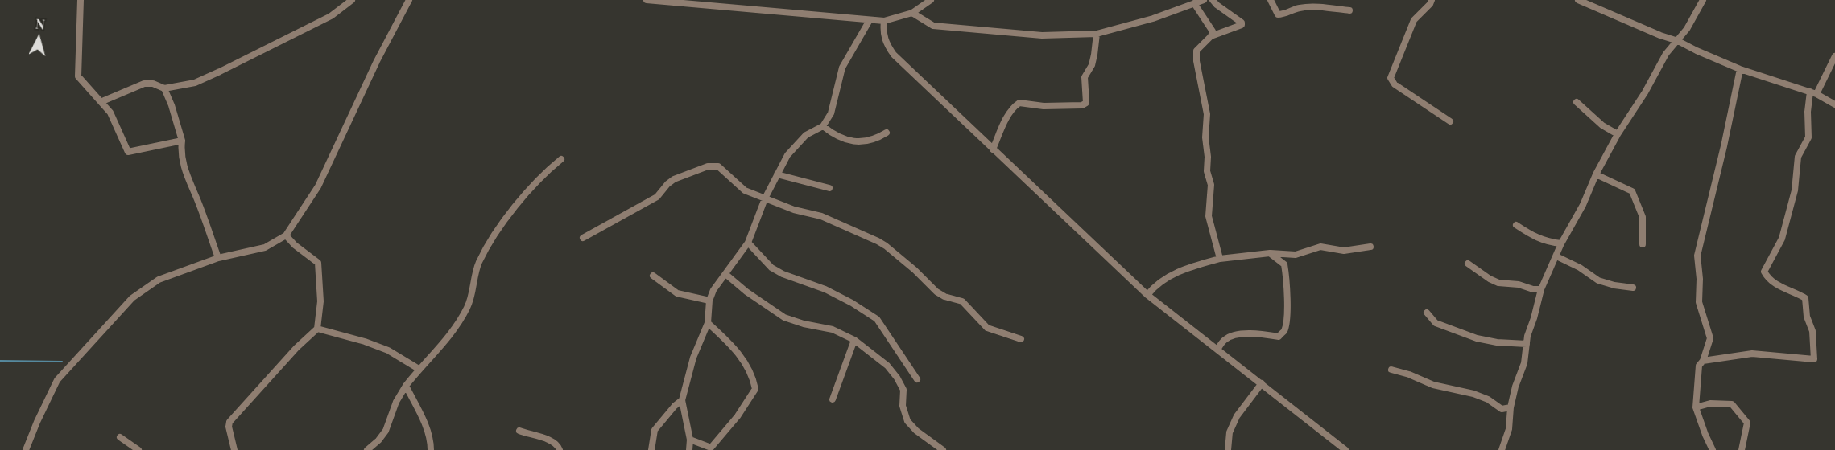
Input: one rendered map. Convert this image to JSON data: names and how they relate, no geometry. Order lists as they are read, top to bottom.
{
  "north": "top"
}
